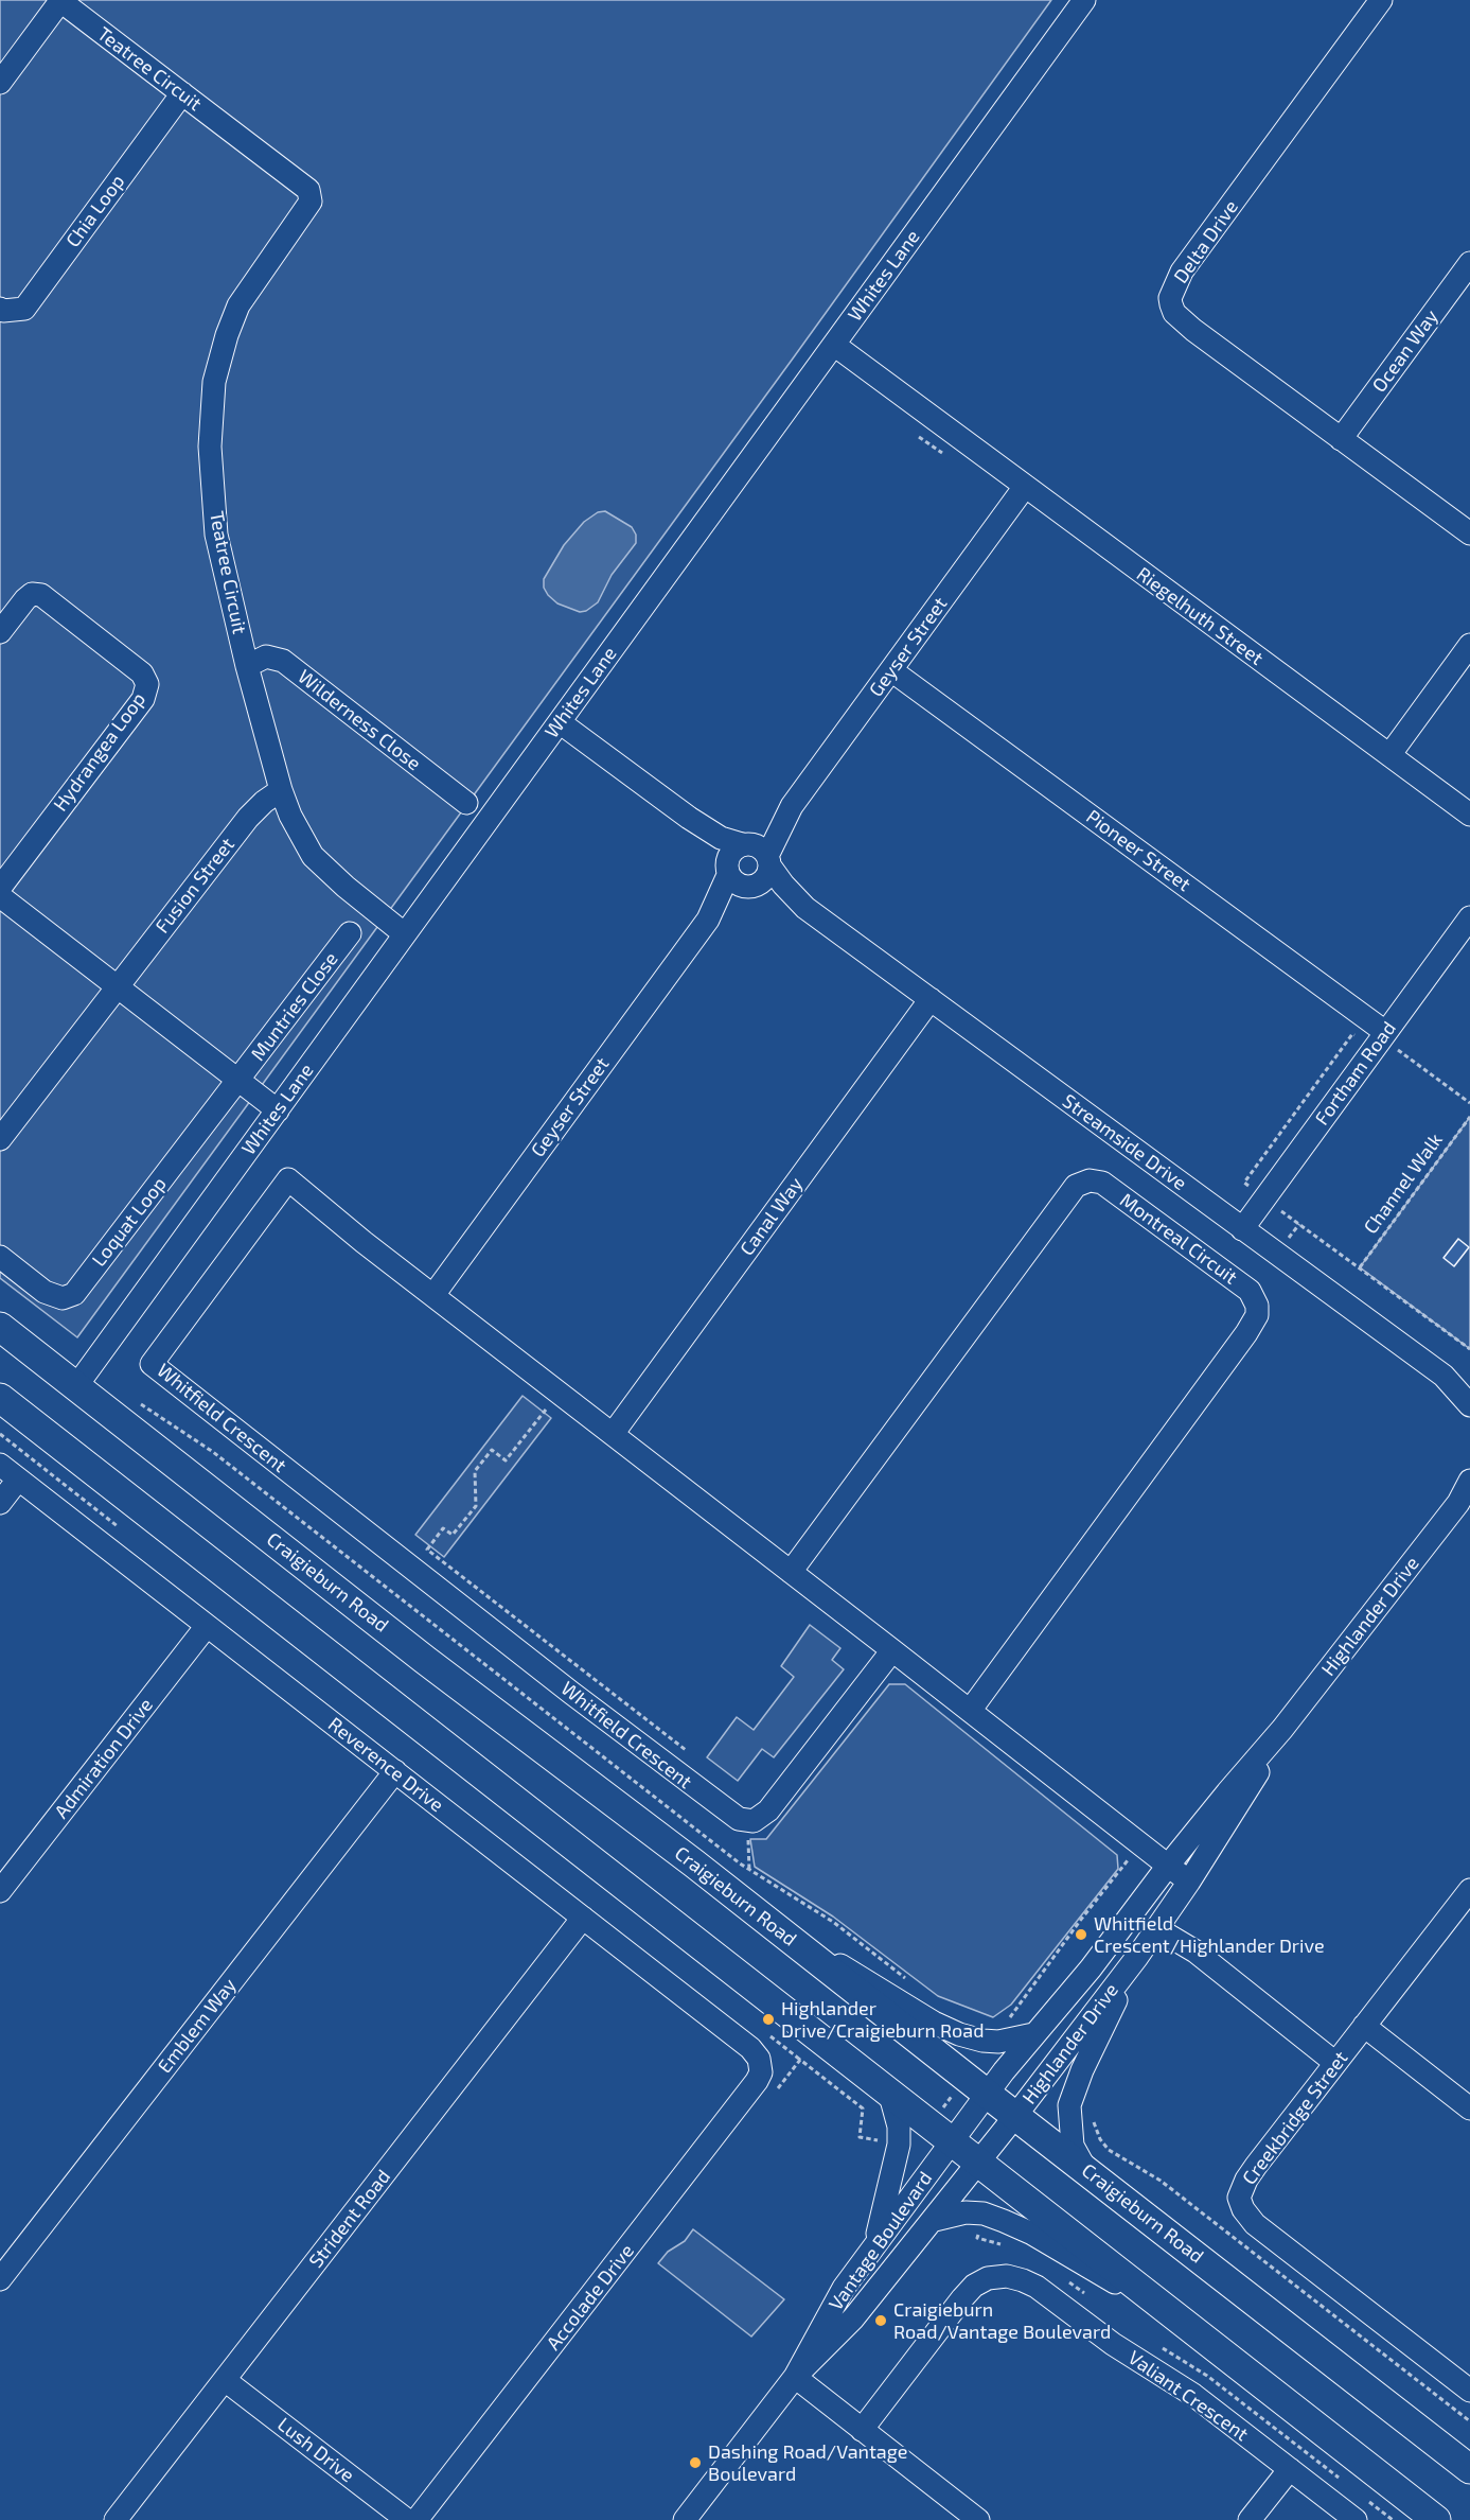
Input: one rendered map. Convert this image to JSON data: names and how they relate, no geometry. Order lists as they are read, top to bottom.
{
  "streets": {
    "main road": ["Craigieburn Road"],
    "street": [
      "Teatree Circuit",
      "Chia Loop",
      "Delta Drive",
      "Whites Lane",
      "Ocean Way",
      "Riegelhuth Street",
      "Geyser Street",
      "Wilderness Close",
      "Hydrangea Loop",
      "Pioneer Street",
      "Fusion Street",
      "Muntries Close",
      "Fortham Road",
      "Streamside Drive",
      "Canal Way",
      "Loquat Loop",
      "Montreal Circuit",
      "Whitfield Crescent",
      "Highlander Drive",
      "Admiration Drive",
      "Reverence Drive",
      "Emblem Way",
      "Creekbridge Street",
      "Strident Road",
      "Vantage Boulevard",
      "Accolade Drive",
      "Valiant Crescent",
      "Lush Drive"
    ],
    "path": ["Channel Walk"]
  },
  "crossings": [
    ["Teatree Circuit", "Chia Loop"],
    ["Teatree Circuit", "Whites Lane"],
    ["Teatree Circuit", "Wilderness Close"],
    ["Teatree Circuit", "Fusion Street"],
    ["Delta Drive", "Ocean Way"],
    ["Whites Lane", "Riegelhuth Street"],
    ["Whites Lane", "Streamside Drive"],
    ["Whites Lane", "Craigieburn Road"],
    ["Riegelhuth Street", "Geyser Street"],
    ["Geyser Street", "Pioneer Street"],
    ["Geyser Street", "Streamside Drive"],
    ["Geyser Street", "Whitfield Crescent"],
    ["Pioneer Street", "Fortham Road"],
    ["Muntries Close", "Loquat Loop"],
    ["Fortham Road", "Streamside Drive"],
    ["Streamside Drive", "Canal Way"],
    ["Canal Way", "Whitfield Crescent"],
    ["Montreal Circuit", "Whitfield Crescent"],
    ["Whitfield Crescent", "Highlander Drive"],
    ["Craigieburn Road", "Highlander Drive"],
    ["Highlander Drive", "Vantage Boulevard"],
    ["Admiration Drive", "Reverence Drive"],
    ["Reverence Drive", "Emblem Way"],
    ["Reverence Drive", "Strident Road"],
    ["Reverence Drive", "Accolade Drive"],
    ["Strident Road", "Lush Drive"]
  ],
  "places": [
    "Whitfield Crescent/Highlander Drive",
    "Highlander Drive/Craigieburn Road",
    "Craigieburn Road/Vantage Boulevard",
    "Dashing Road/Vantage Boulevard"
  ]
}
